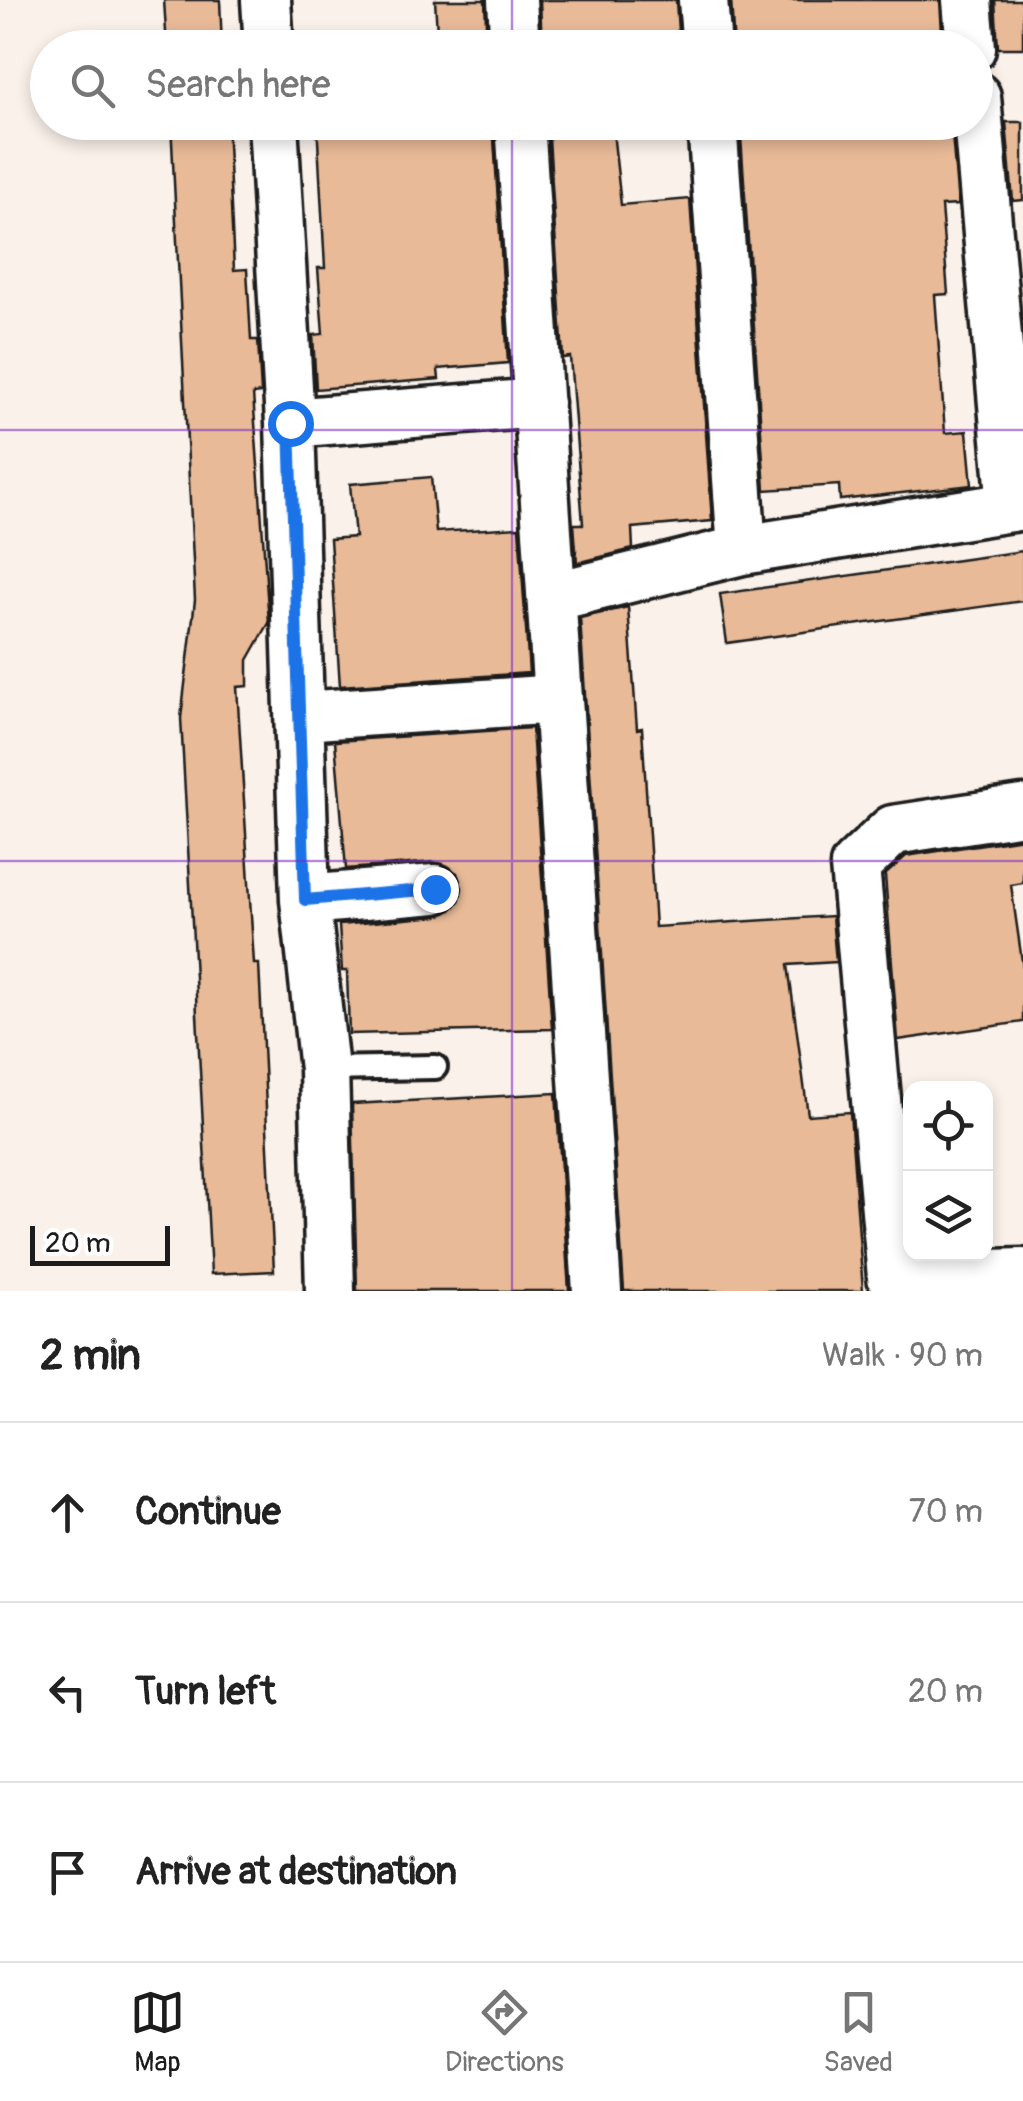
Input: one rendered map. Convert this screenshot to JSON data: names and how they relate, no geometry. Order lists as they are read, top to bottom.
{
  "scale_bar": "20 m",
  "page": {
    "search": "Search here",
    "scale": "20 m",
    "heading": ["2 min", "Walk · 90 m"],
    "list": [
      ["Continue", "70 m"],
      ["Turn left", "20 m"],
      "Arrive at destination"
    ],
    "nav": ["Map", "Directions", "Saved"]
  }
}
